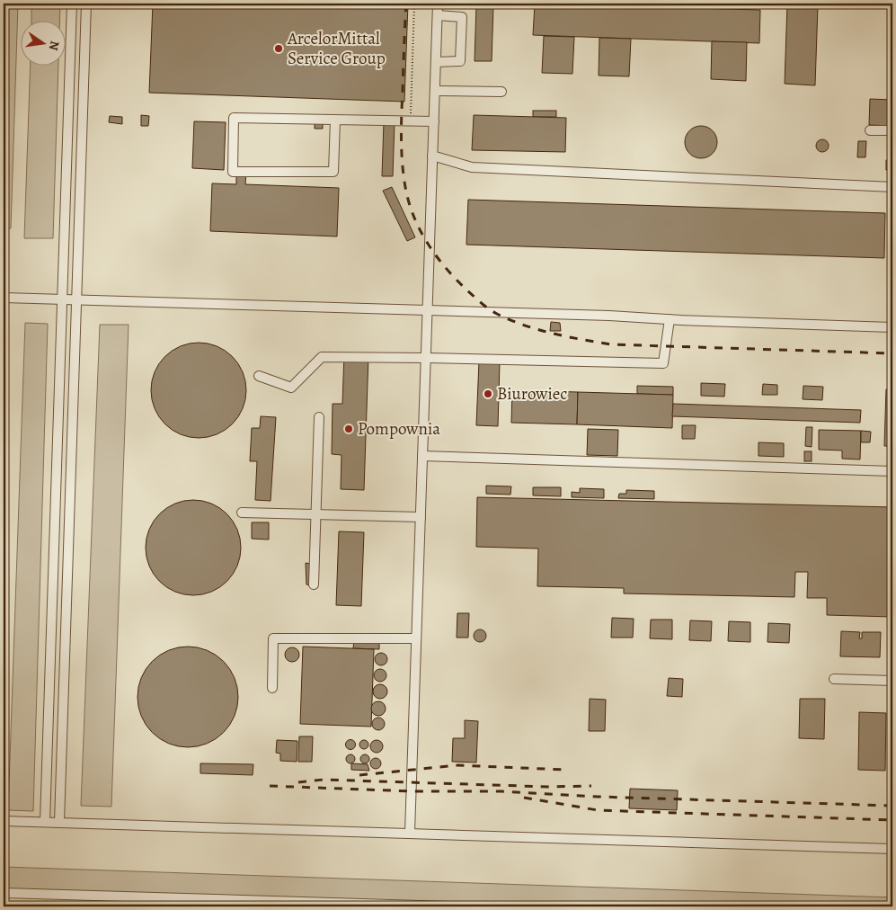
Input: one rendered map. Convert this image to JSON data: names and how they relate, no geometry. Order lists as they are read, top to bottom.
{
  "places": ["ArcelorMittal Service Group", "Biurowiec", "Pompownia"],
  "north": "right"
}
